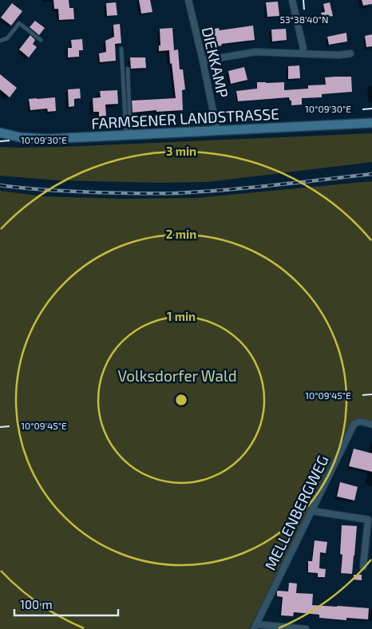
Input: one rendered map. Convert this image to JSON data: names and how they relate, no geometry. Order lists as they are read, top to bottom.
{
  "streets": {
    "main road": ["FARMSENER LANDSTRASSE"],
    "street": ["DIEKKAMP", "MELLENBERGWEG"]
  },
  "crossings": [
    ["DIEKKAMP", "FARMSENER LANDSTRASSE"]
  ],
  "parks": ["Volksdorfer Wald"],
  "scale_bar": "100 m",
  "coordinates": ["53°38'40\"N", "10°09'30\"E", "10°09'45\"E"],
  "rings": ["3 min", "2 min", "1 min"]
}
